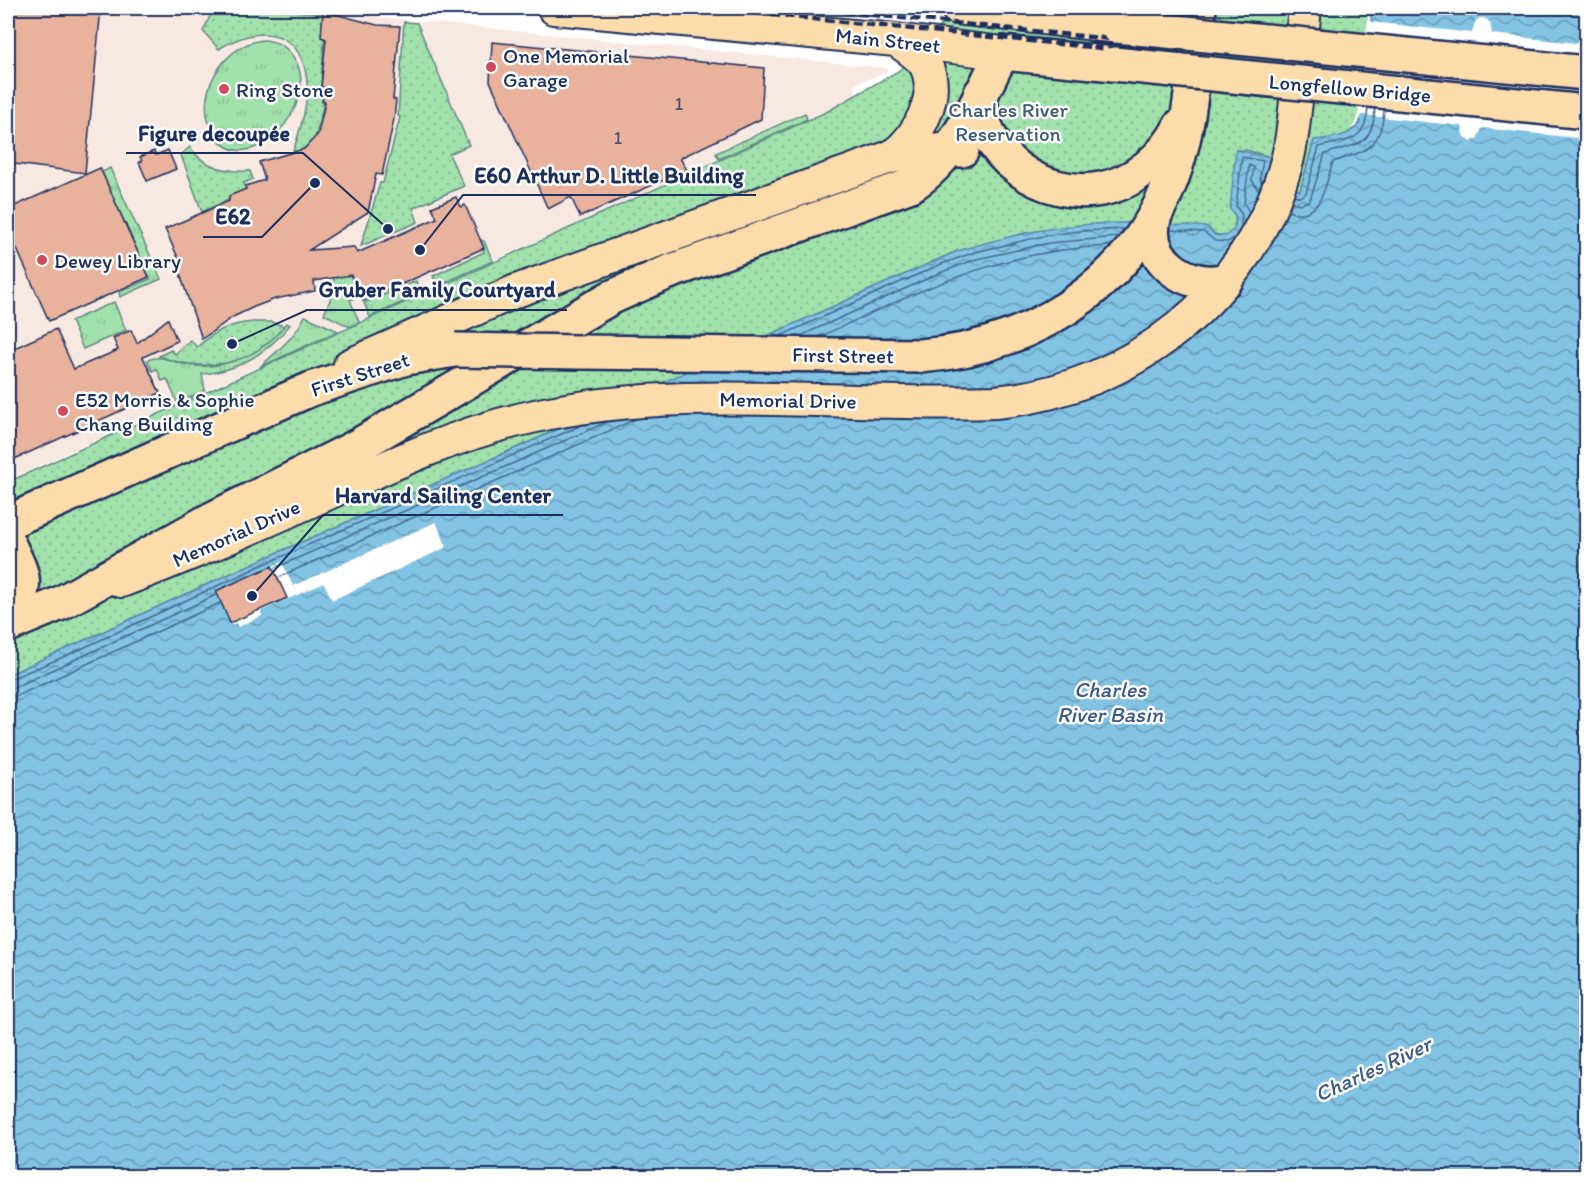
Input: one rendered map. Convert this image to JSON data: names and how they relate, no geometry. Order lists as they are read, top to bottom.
{
  "streets": {
    "highway": [
      "Main Street",
      "Longfellow Bridge",
      "First Street",
      "Memorial Drive"
    ]
  },
  "crossings": [
    ["Main Street", "Longfellow Bridge"],
    ["Main Street", "Memorial Drive"]
  ],
  "water": ["Charles River Basin", "Charles River"],
  "parks": ["Charles River Reservation"],
  "places": [
    "One Memorial Garage",
    "Ring Stone",
    "E62",
    "Figure decoupée",
    "E60 Arthur D. Little Building",
    "Dewey Library",
    "Gruber Family Courtyard",
    "E52 Morris & Sophie Chang Building",
    "Harvard Sailing Center"
  ],
  "house_numbers": ["1", "1"]
}
